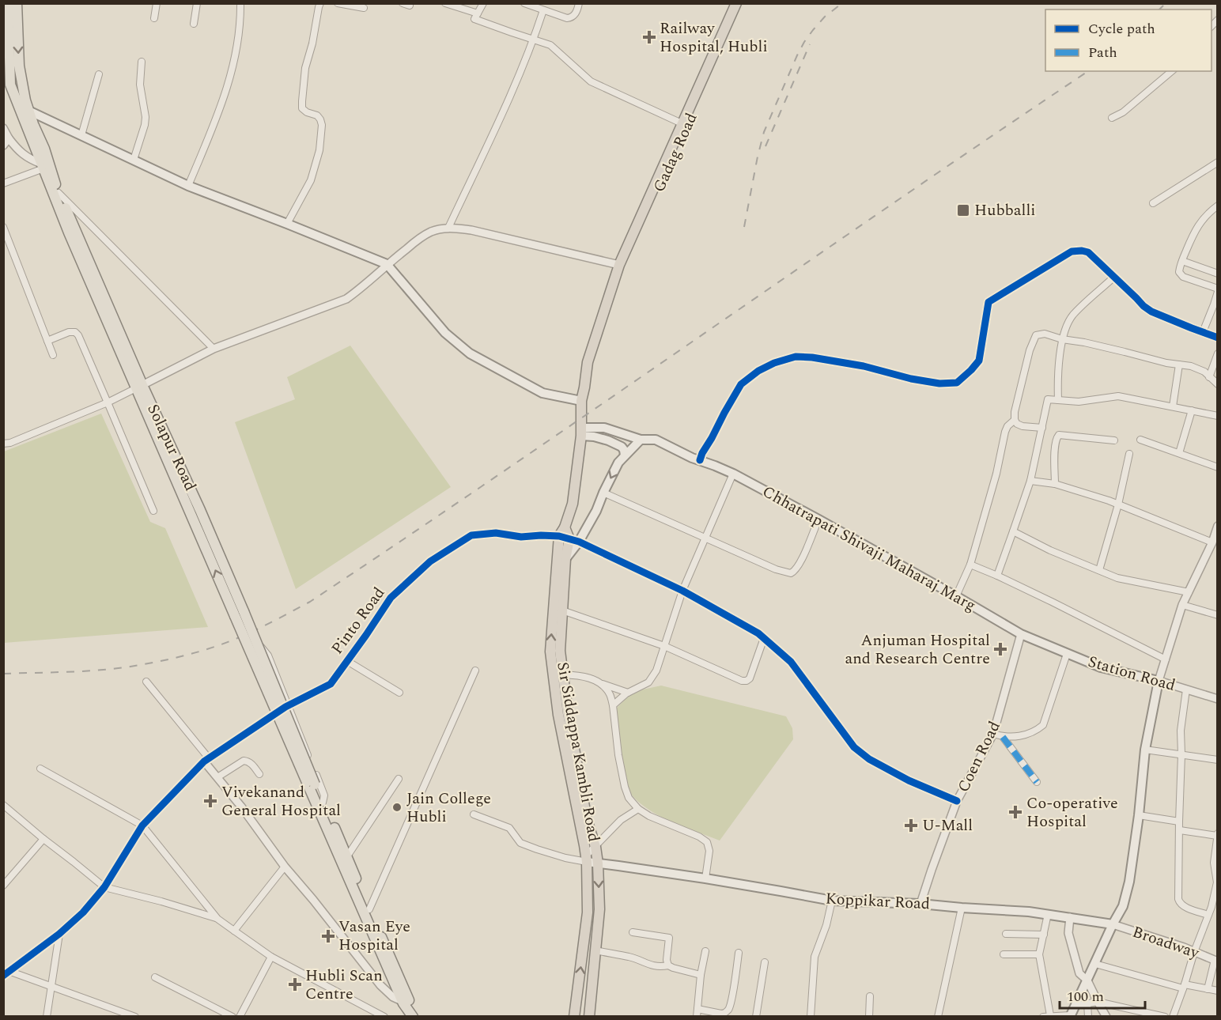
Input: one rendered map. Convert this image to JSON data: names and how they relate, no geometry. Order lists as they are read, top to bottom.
{
  "streets": {
    "highway": ["Gadag Road", "Sir Siddappa Kambli Road"],
    "main road": [
      "Solapur Road",
      "Chhatrapati Shivaji Maharaj Marg",
      "Station Road",
      "Koppikar Road"
    ],
    "street": ["Pinto Road", "Coen Road", "Broadway"]
  },
  "crossings": [
    ["Gadag Road", "Sir Siddappa Kambli Road"],
    ["Chhatrapati Shivaji Maharaj Marg", "Station Road"],
    ["Chhatrapati Shivaji Maharaj Marg", "Coen Road"],
    ["Pinto Road", "Sir Siddappa Kambli Road"],
    ["Station Road", "Coen Road"],
    ["Sir Siddappa Kambli Road", "Koppikar Road"],
    ["Coen Road", "Koppikar Road"],
    ["Koppikar Road", "Broadway"]
  ],
  "places": {
    "health": [
      "Railway Hospital, Hubli",
      "Anjuman Hospital and Research Centre",
      "Vivekanand General Hospital",
      "Co-operative Hospital",
      "U-Mall",
      "Vasan Eye Hospital",
      "Hubli Scan Centre"
    ],
    "transit": ["Hubballi"],
    "other": ["Jain College Hubli"]
  },
  "legend": ["Cycle path", "Path"],
  "scale_bar": "100 m"
}
